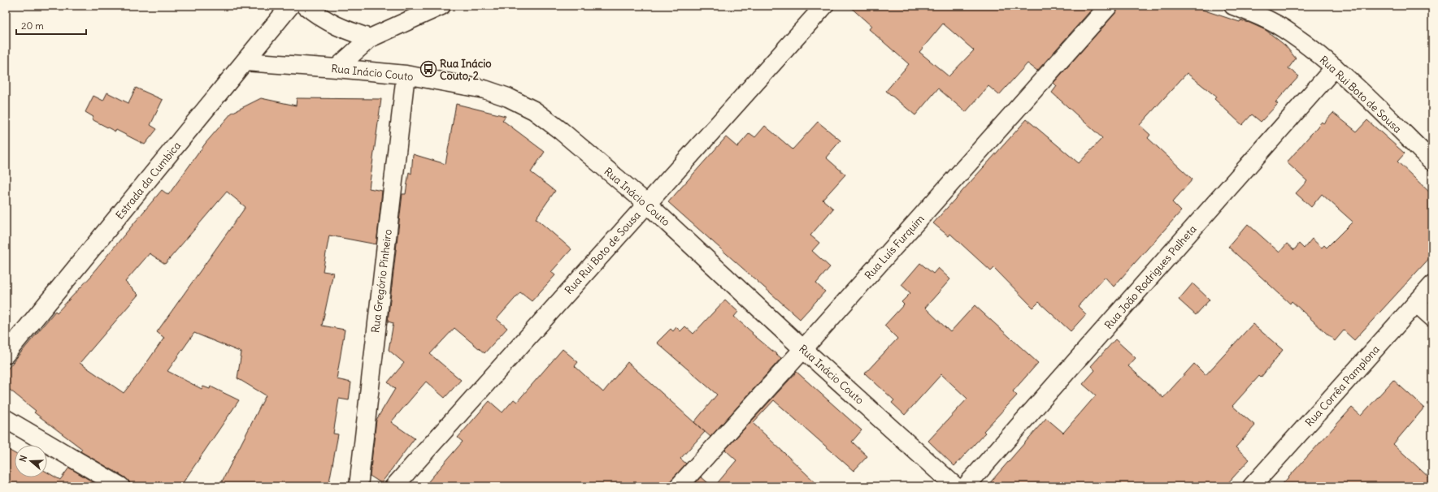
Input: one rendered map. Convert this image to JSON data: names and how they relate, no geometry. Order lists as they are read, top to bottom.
{
  "streets": {
    "street": [
      "Rua Inácio Couto",
      "Rua Rui Boto de Sousa",
      "Estrada da Cumbica",
      "Rua Luís Furquim",
      "Rua João Rodrigues Palheta",
      "Rua Gregório Pinheiro",
      "Rua Corrêa Pamplona"
    ]
  },
  "crossings": [
    ["Rua Inácio Couto", "Rua Rui Boto de Sousa"],
    ["Rua Inácio Couto", "Estrada da Cumbica"],
    ["Rua Inácio Couto", "Rua Luís Furquim"],
    ["Rua Inácio Couto", "Rua Gregório Pinheiro"],
    ["Rua Rui Boto de Sousa", "Rua João Rodrigues Palheta"]
  ],
  "places": {
    "bus stop": ["Rua Inácio Couto, 2"]
  },
  "scale_bar": "20 m",
  "north": "left"
}
